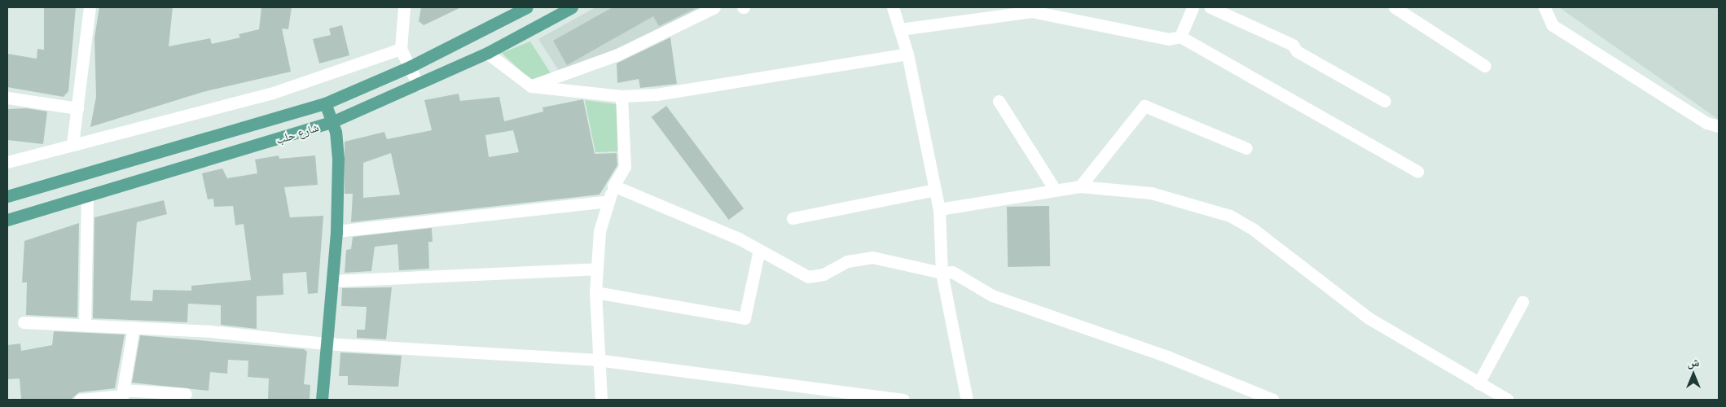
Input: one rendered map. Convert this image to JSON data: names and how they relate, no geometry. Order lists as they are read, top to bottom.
{
  "streets": {
    "main road": ["شارع حلب"]
  },
  "north": "top"
}
